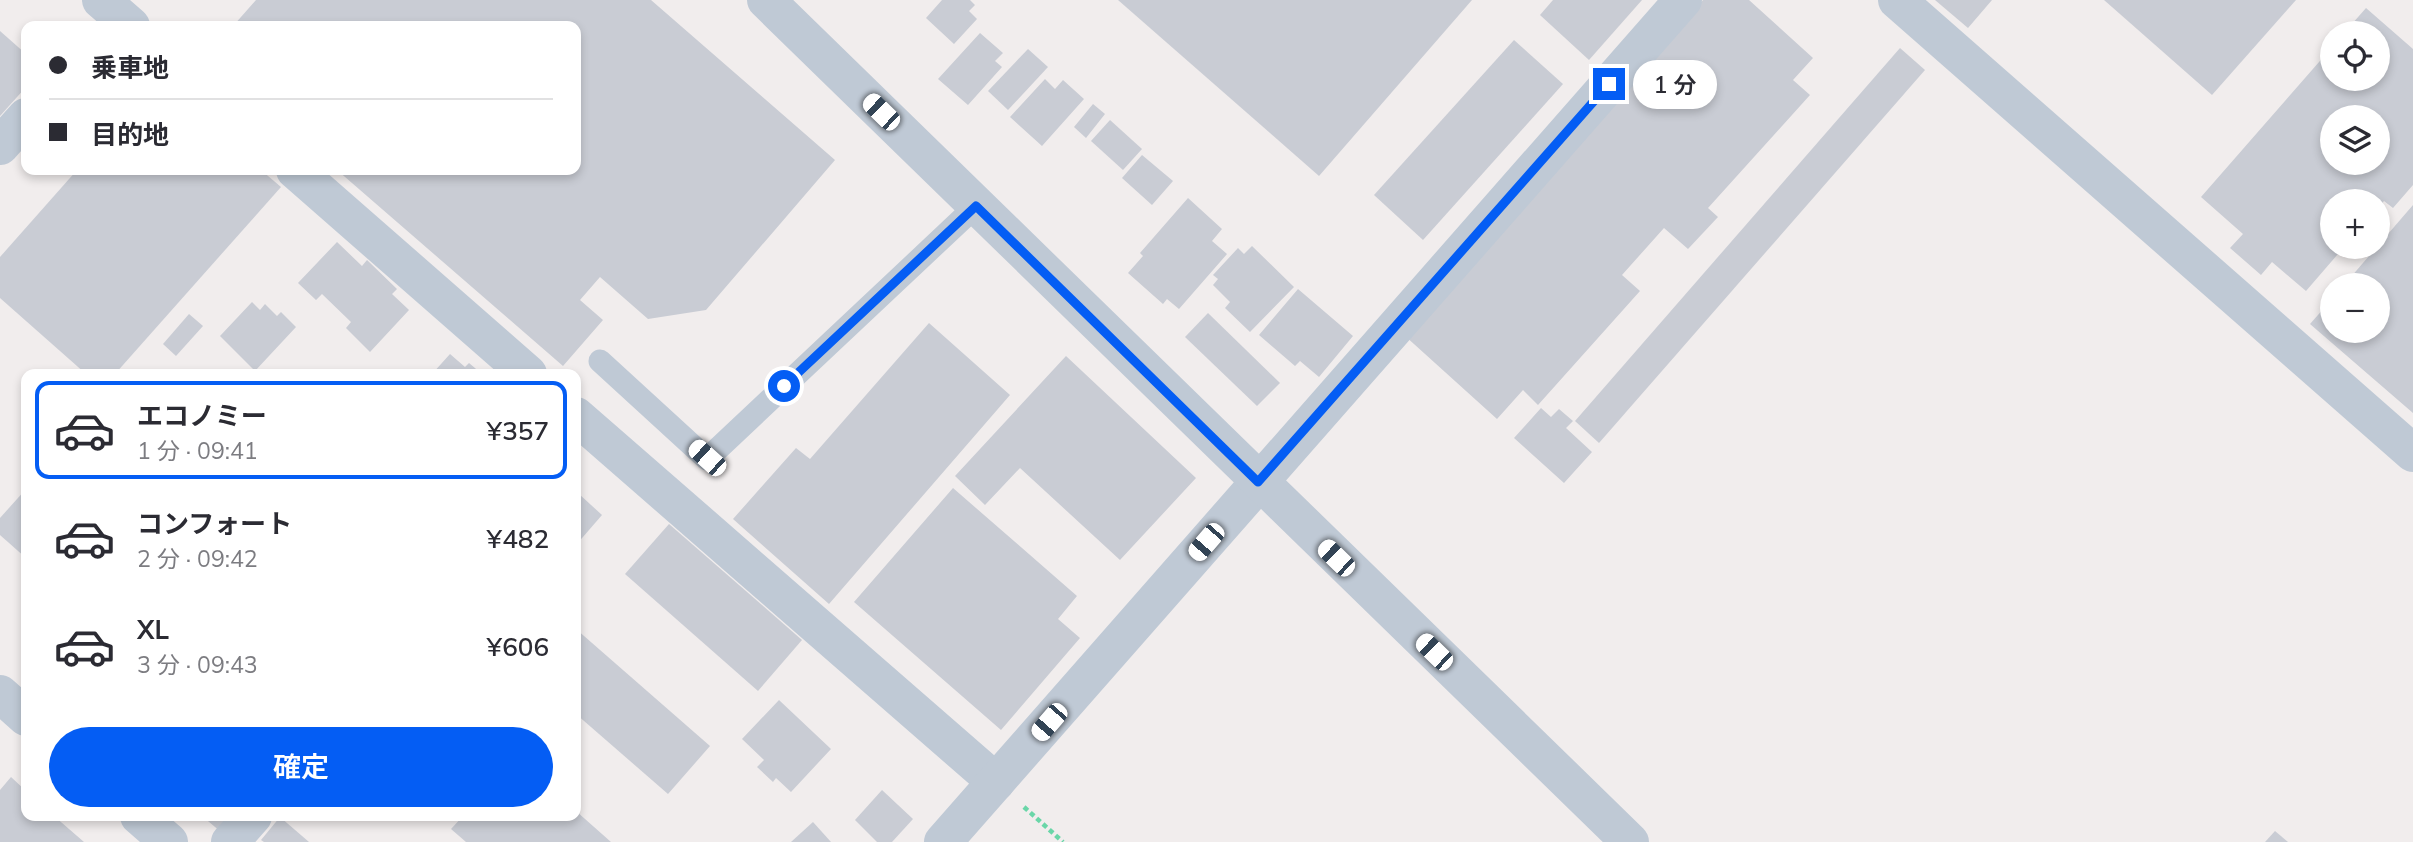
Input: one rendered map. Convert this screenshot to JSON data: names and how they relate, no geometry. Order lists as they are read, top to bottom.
{
  "page": {
    "map_buttons": ["+", "−"],
    "banner": ["乗車地", "目的地"],
    "bubble": "1 分",
    "list": [
      {
        "name": "エコノミー",
        "note": "1 分 · 09:41",
        "value": "¥357"
      },
      {
        "name": "コンフォート",
        "note": "2 分 · 09:42",
        "value": "¥482"
      },
      {
        "name": "XL",
        "note": "3 分 · 09:43",
        "value": "¥606"
      }
    ],
    "buttons": "確定"
  }
}
